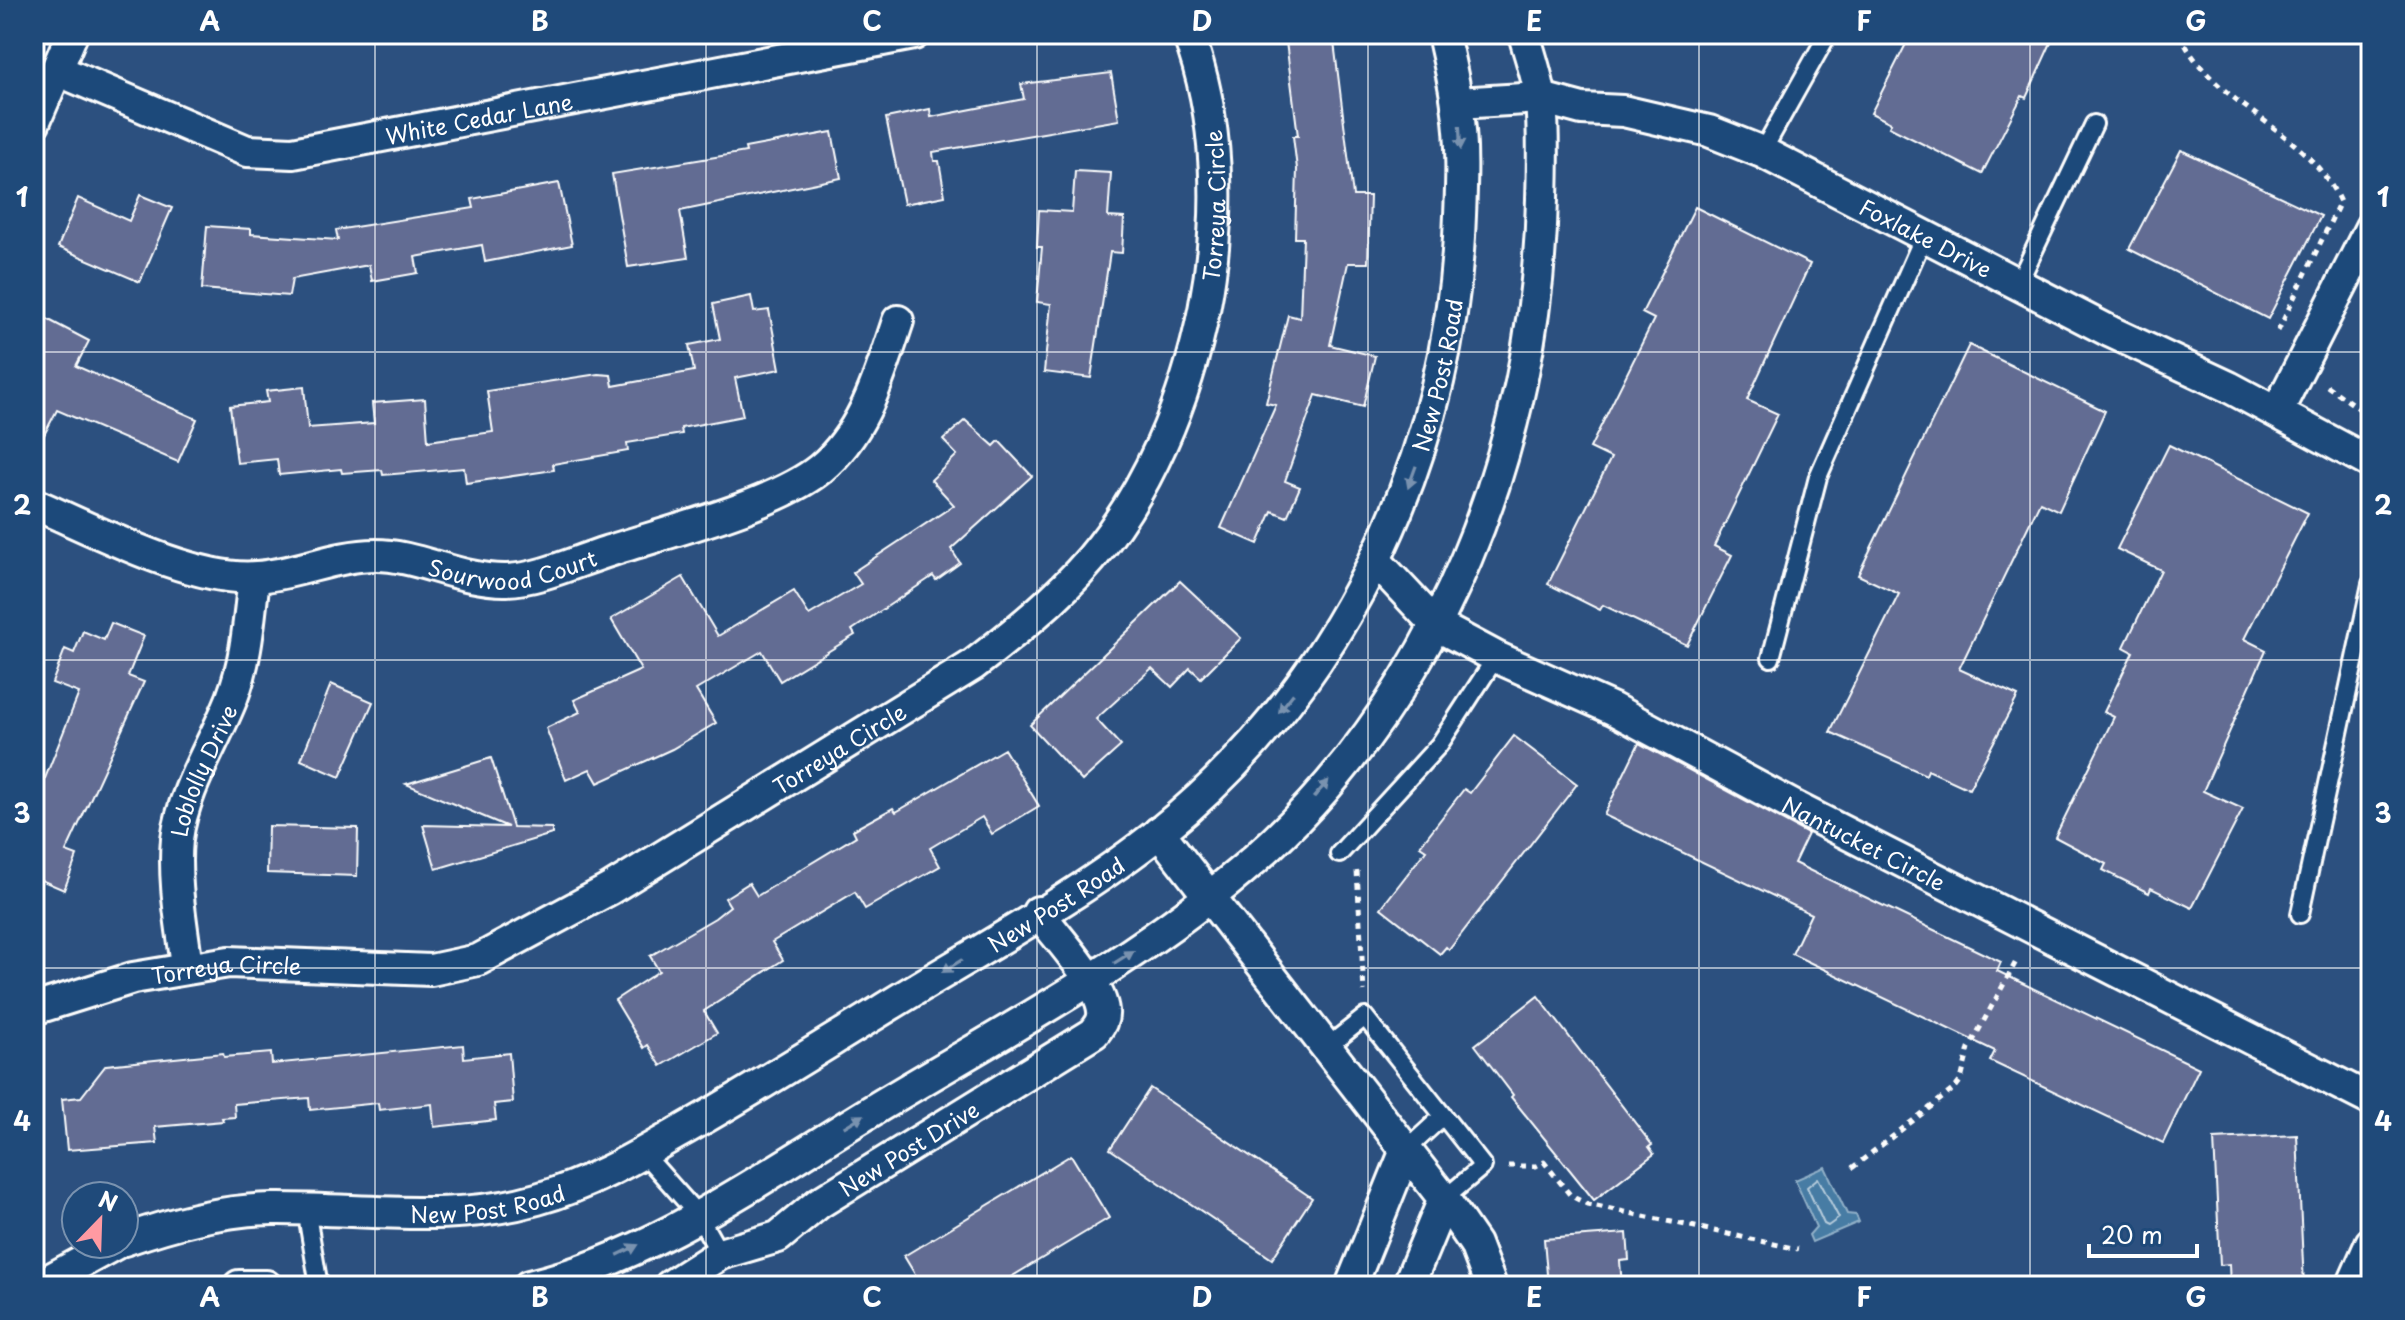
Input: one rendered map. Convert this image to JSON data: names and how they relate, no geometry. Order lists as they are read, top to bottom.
{
  "streets": {
    "street": [
      "White Cedar Lane",
      "Torreya Circle",
      "Foxlake Drive",
      "New Post Road",
      "Sourwood Court",
      "Loblolly Drive",
      "Nantucket Circle",
      "New Post Drive"
    ]
  },
  "crossings": [
    ["Torreya Circle", "Loblolly Drive"],
    ["Foxlake Drive", "New Post Road"],
    ["New Post Road", "Nantucket Circle"],
    ["Sourwood Court", "Loblolly Drive"]
  ],
  "scale_bar": "20 m",
  "north": "top right",
  "grid": {
    "columns": [
      "A",
      "B",
      "C",
      "D",
      "E",
      "F",
      "G"
    ],
    "rows": [
      "1",
      "2",
      "3",
      "4"
    ]
  }
}
